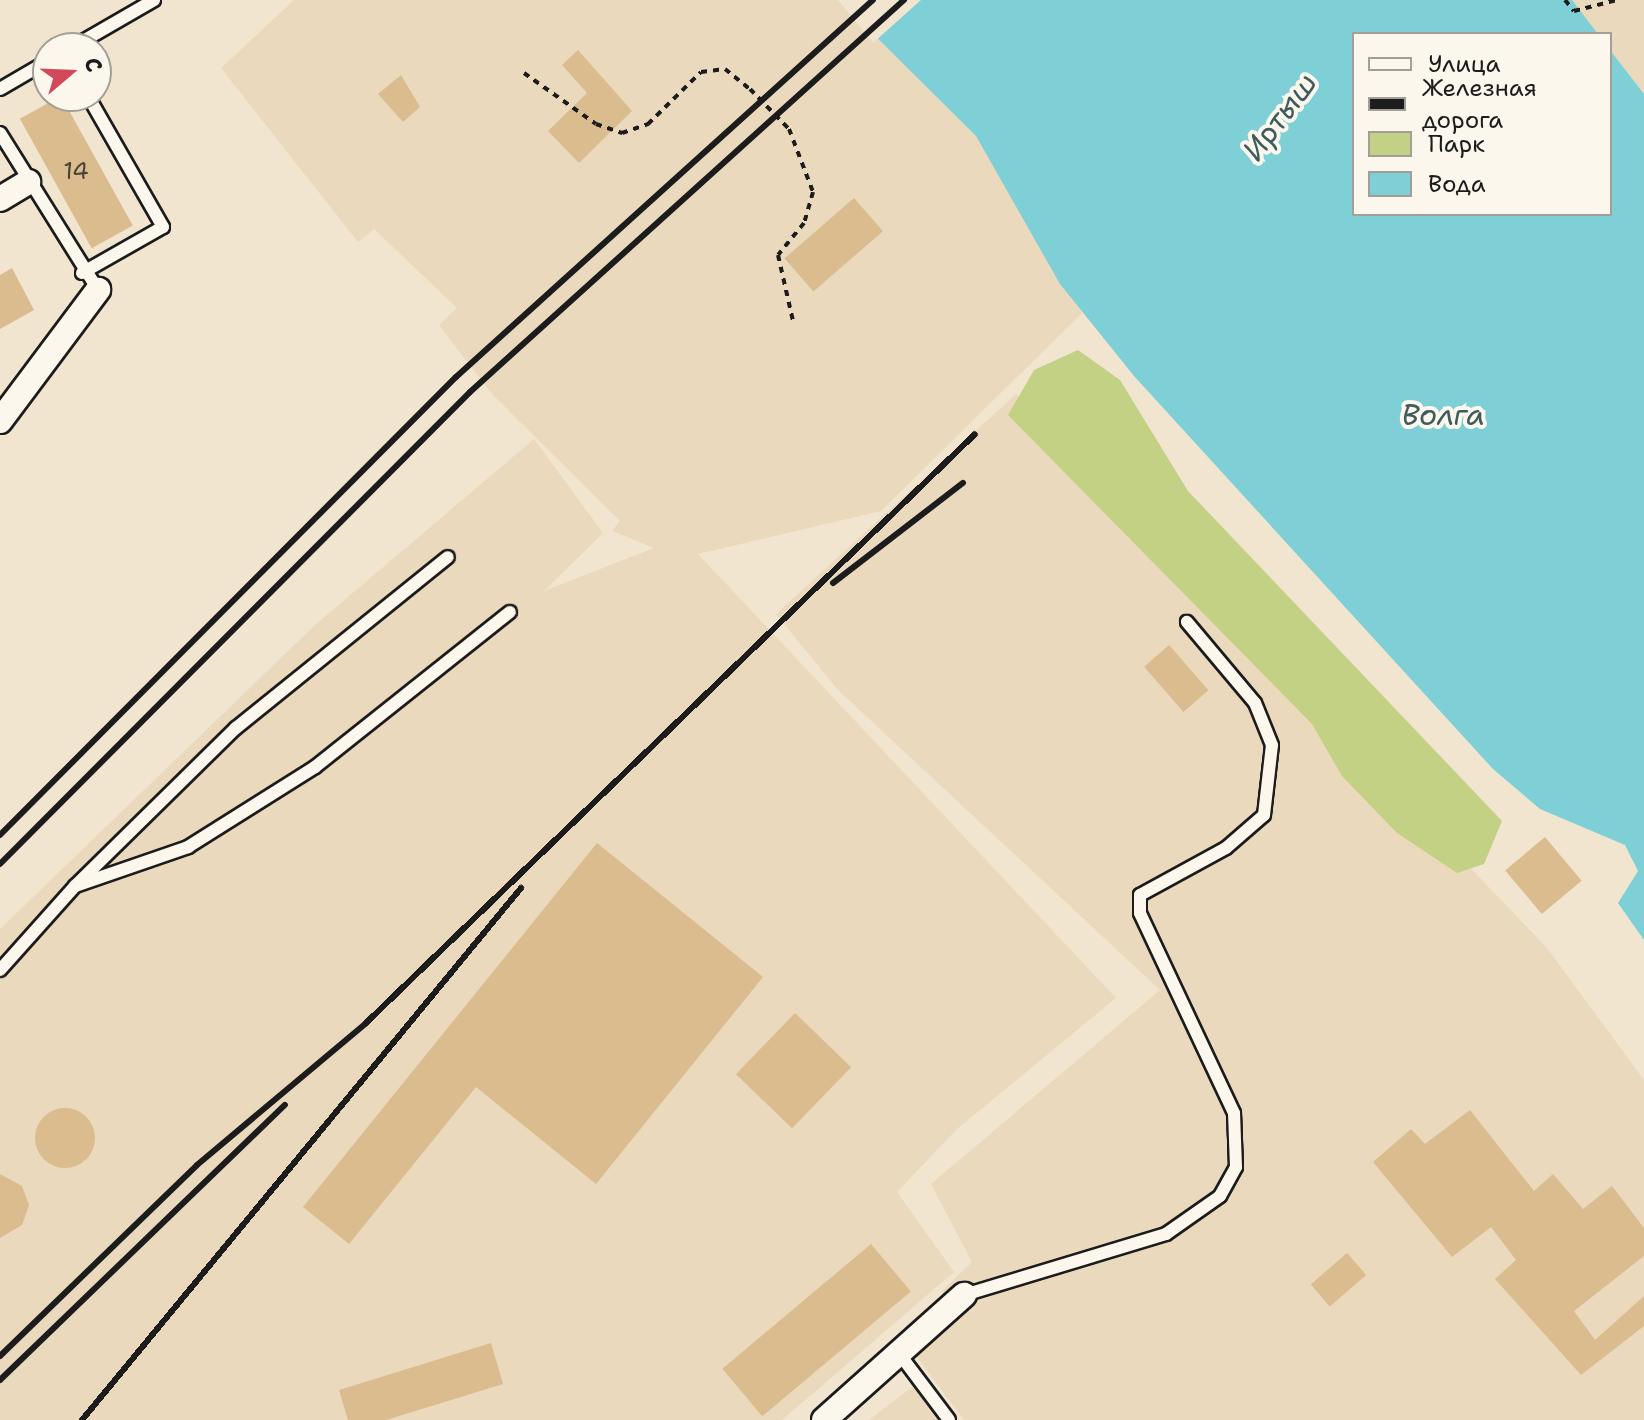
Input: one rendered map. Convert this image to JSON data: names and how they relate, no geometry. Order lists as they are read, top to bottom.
{
  "water": ["Иртыш", "Волга"],
  "house_numbers": ["14"],
  "legend": [
    "Улица",
    "Железная дорога",
    "Парк",
    "Вода"
  ],
  "north": "right"
}
